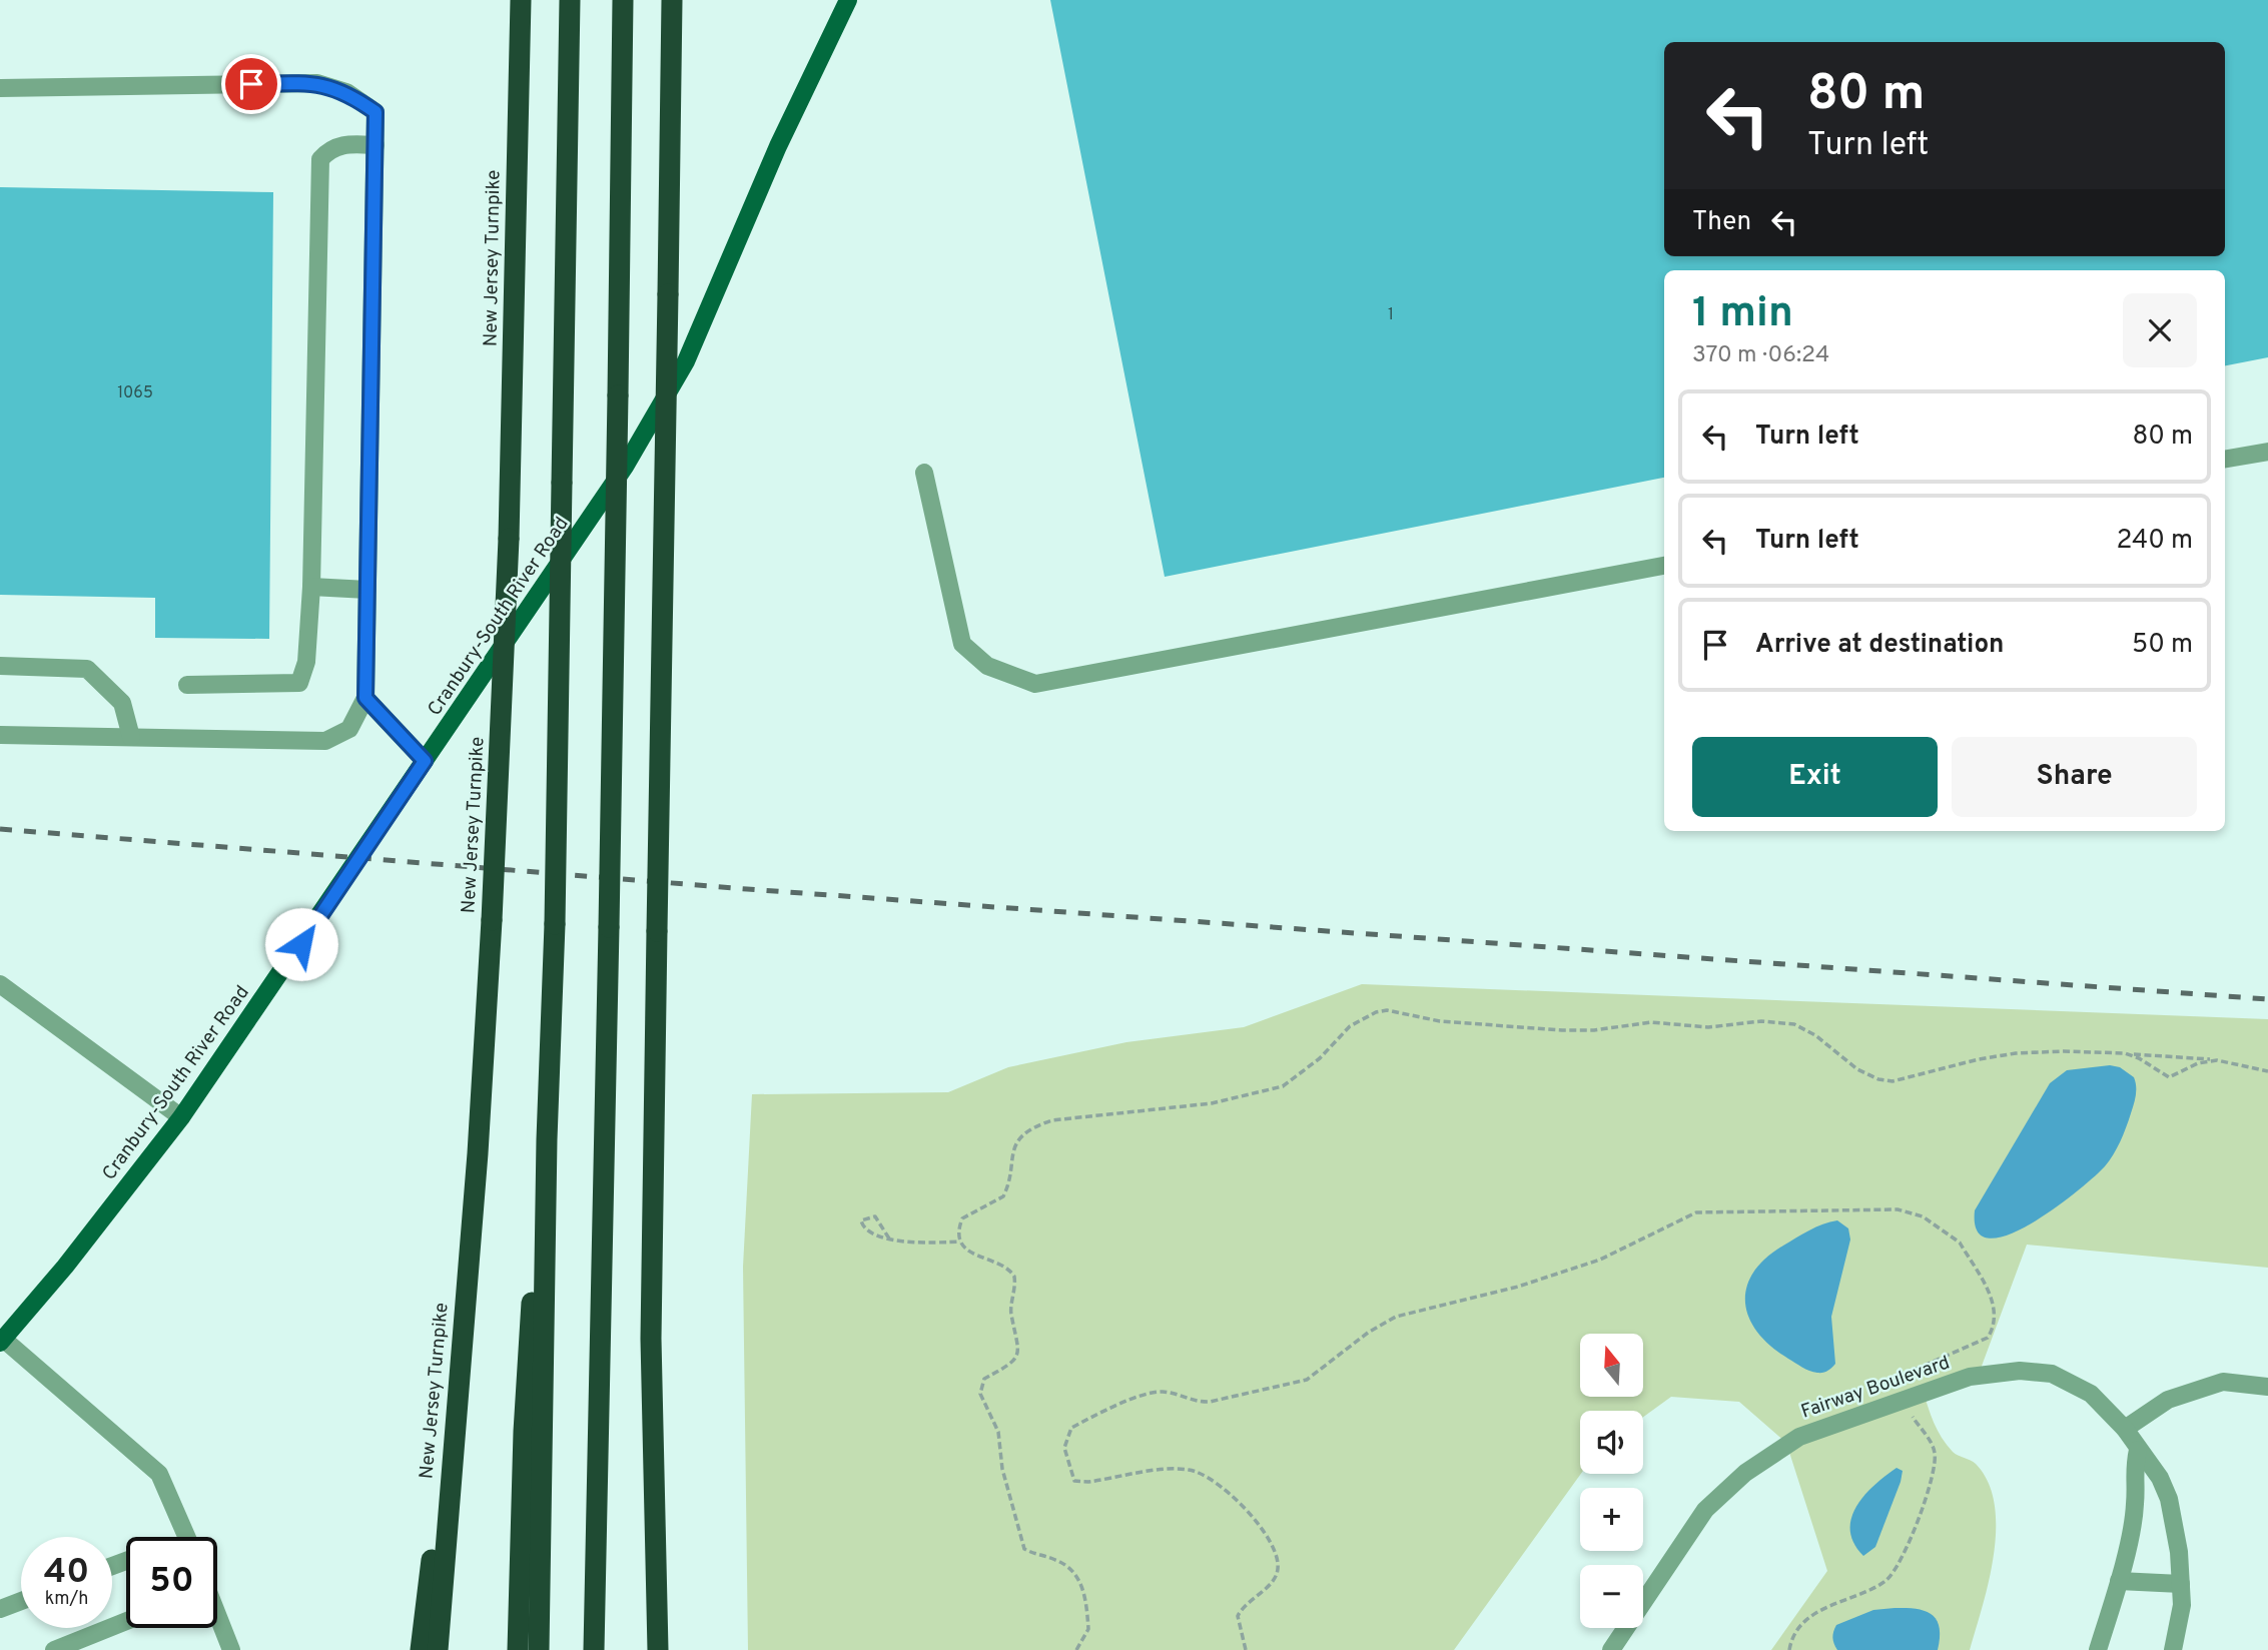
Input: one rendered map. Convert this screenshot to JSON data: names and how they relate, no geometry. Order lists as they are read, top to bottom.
{
  "streets": {
    "highway": ["New Jersey Turnpike"],
    "main road": ["Cranbury-South River Road"],
    "street": ["Fairway Boulevard"]
  },
  "house_numbers": ["1", "1065"],
  "north": "top",
  "page": {
    "turn": ["80 m", "Turn left"],
    "then": "Then",
    "heading": ["1 min", "370 m · 06:24"],
    "list": [
      {
        "name": "Turn left",
        "value": "80 m"
      },
      {
        "name": "Turn left",
        "value": "240 m"
      },
      {
        "name": "Arrive at destination",
        "value": "50 m"
      }
    ],
    "buttons": ["Exit", "Share"],
    "map_buttons": ["+", "−"],
    "speed": "40 km/h",
    "limit": "50"
  }
}
